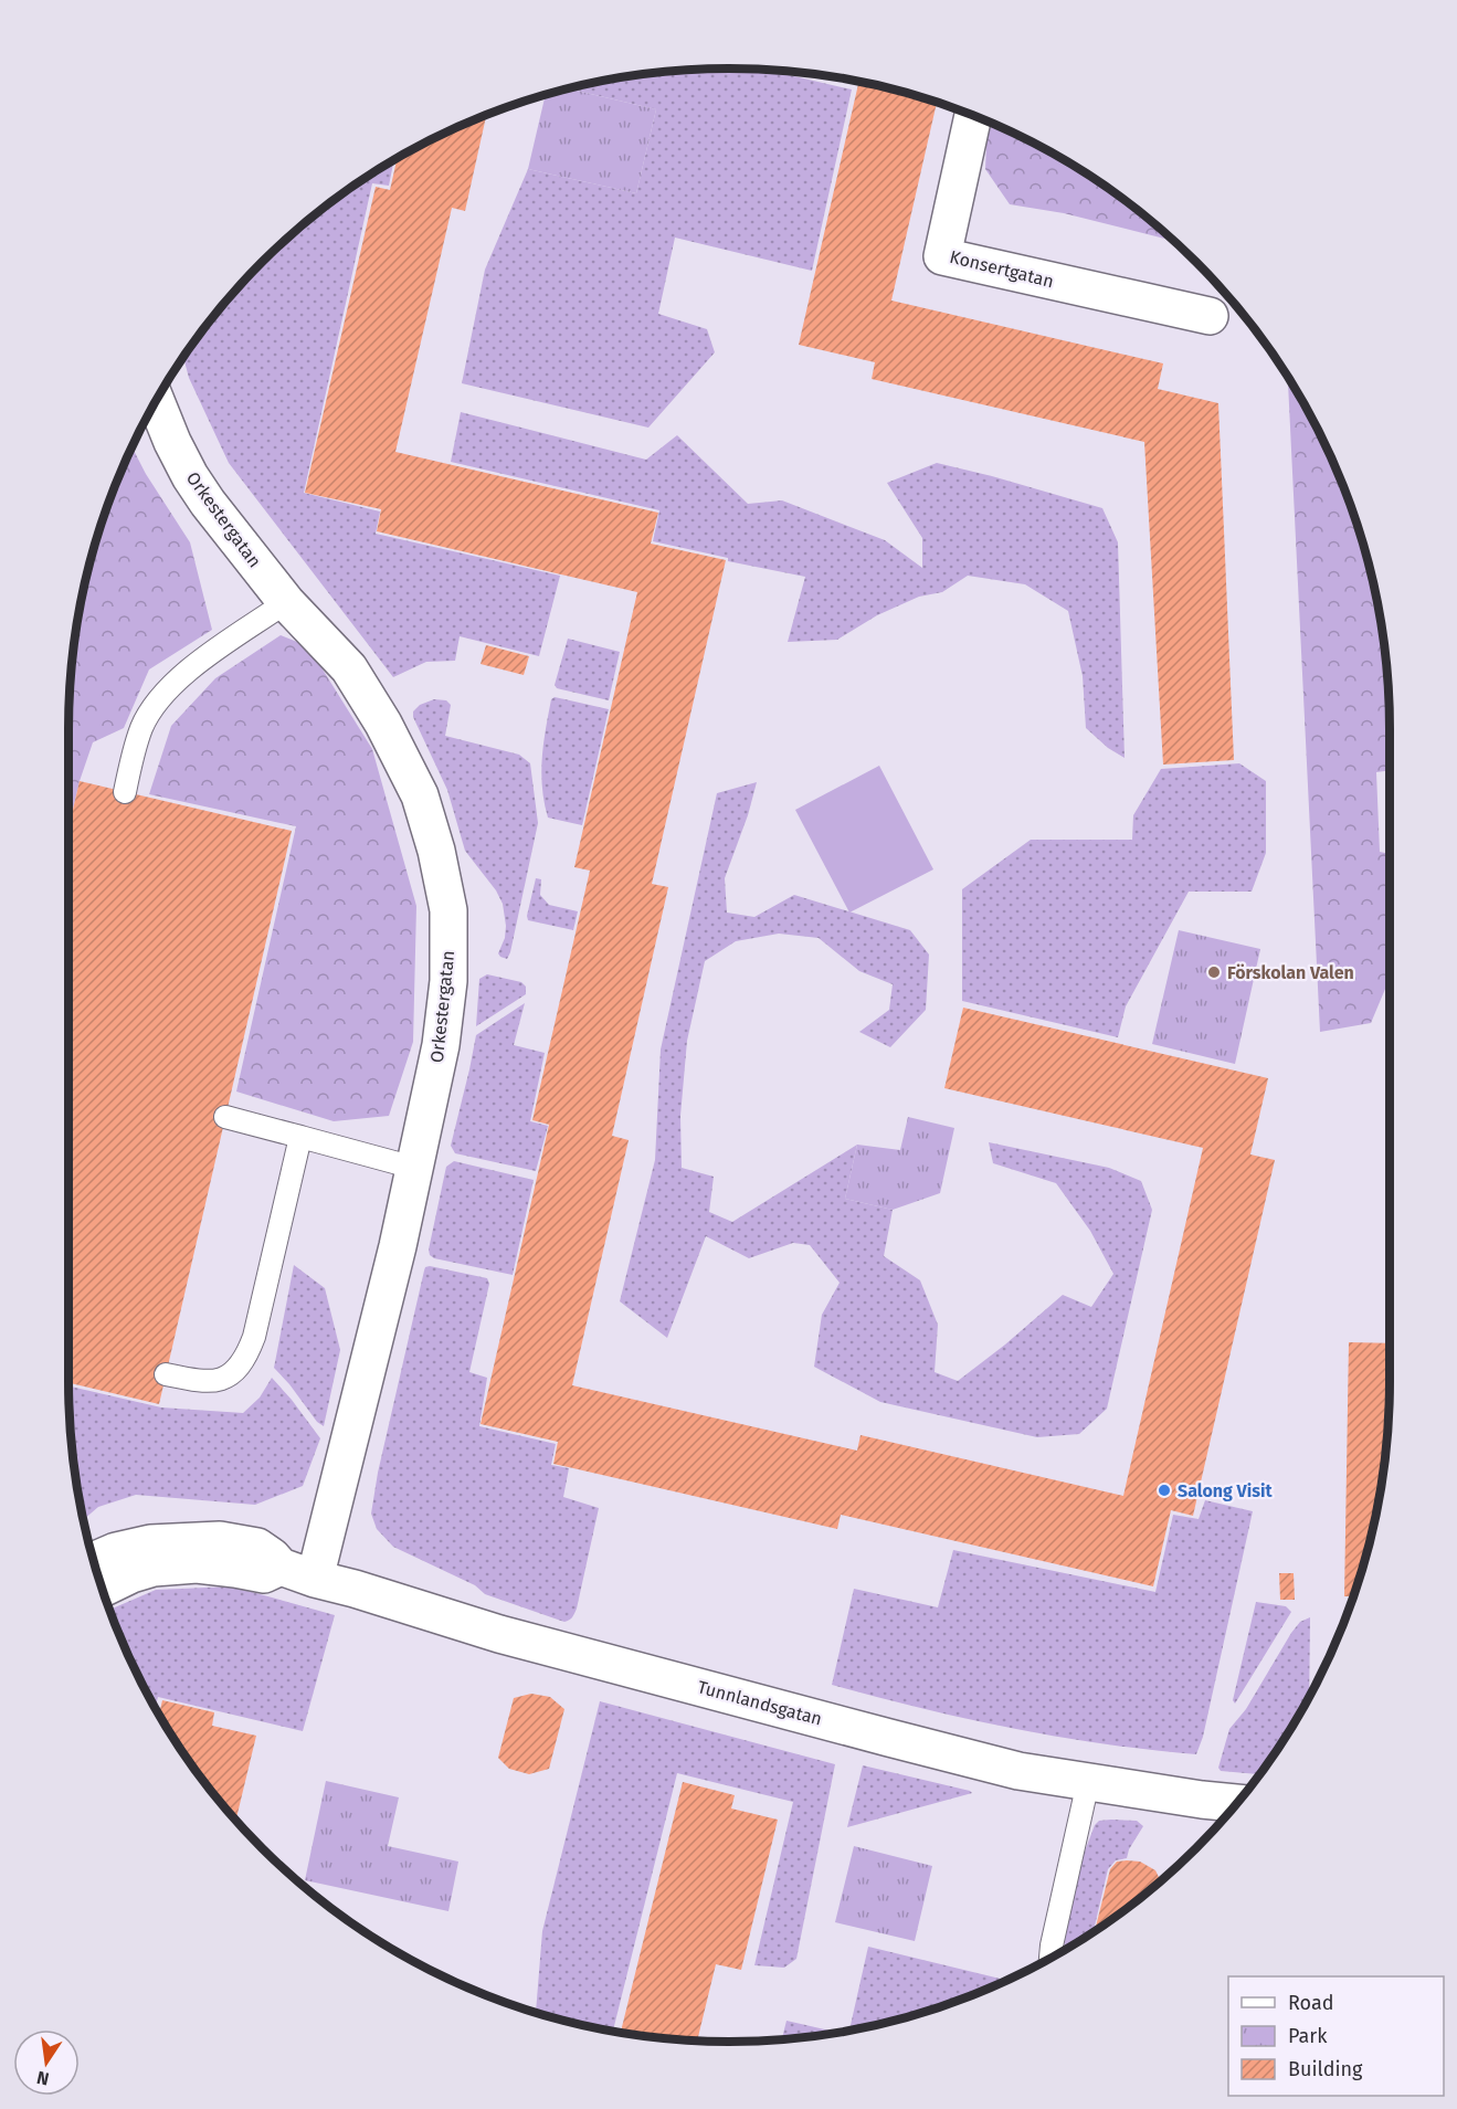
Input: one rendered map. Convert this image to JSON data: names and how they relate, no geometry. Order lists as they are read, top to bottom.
{
  "streets": {
    "street": ["Konsertgatan", "Orkestergatan", "Tunnlandsgatan"]
  },
  "crossings": [
    ["Orkestergatan", "Tunnlandsgatan"]
  ],
  "places": ["Förskolan Valen", "Salong Visit"],
  "legend": ["Road", "Park", "Building"],
  "north": "bottom"
}
